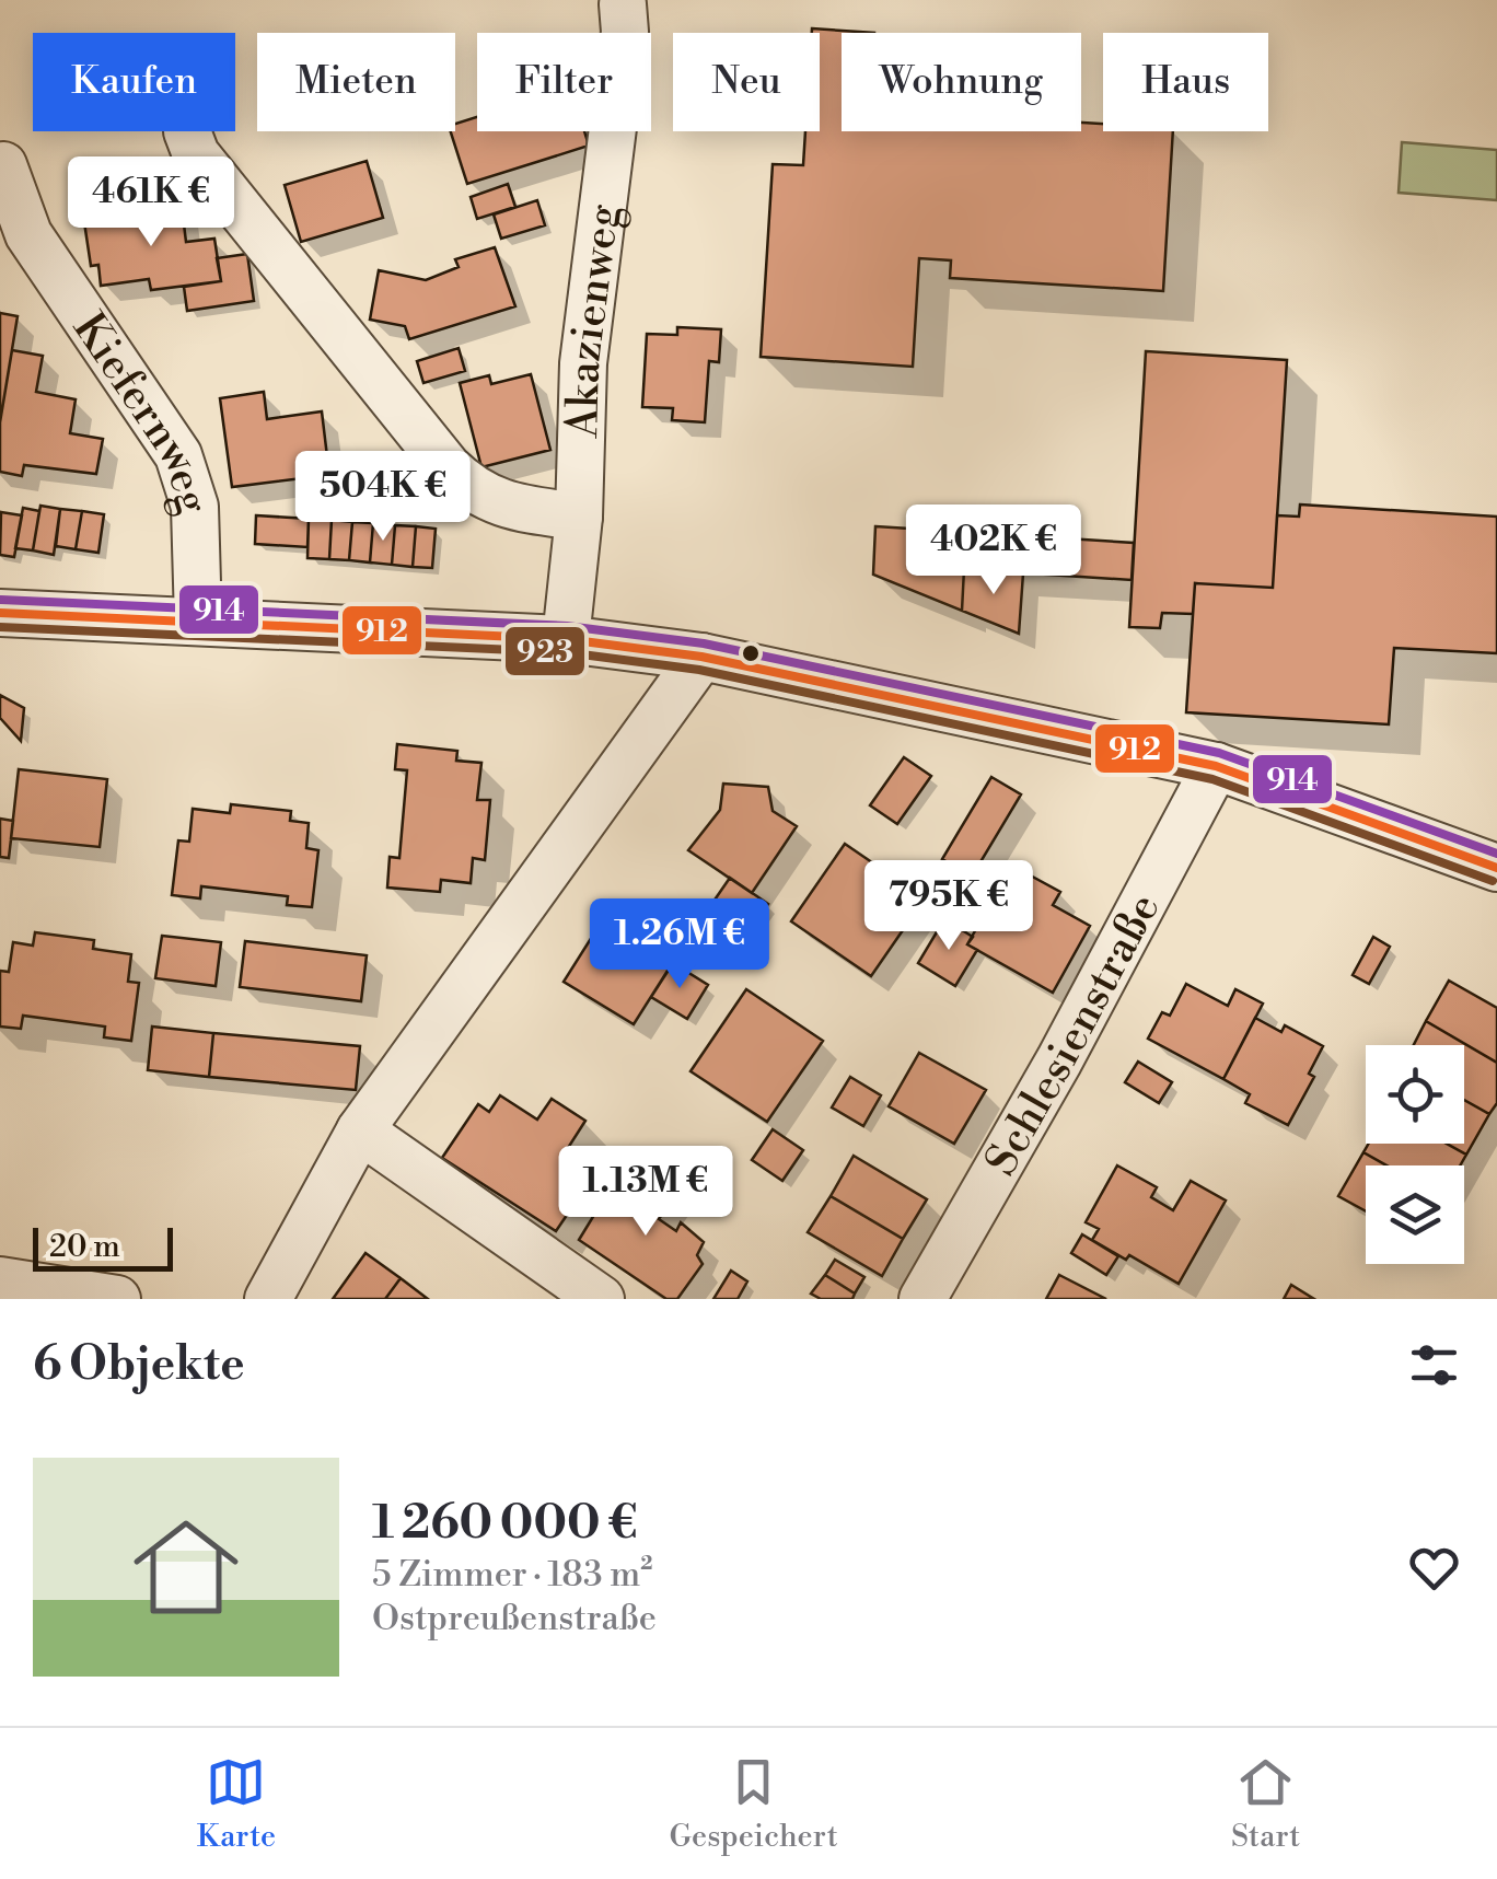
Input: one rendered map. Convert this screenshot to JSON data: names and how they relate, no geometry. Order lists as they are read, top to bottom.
{
  "streets": {
    "street": ["Akazienweg", "Kiefernweg", "Schlesienstraße"]
  },
  "lines": ["transit line 914", "transit line 912", "transit line 923"],
  "scale_bar": "20 m",
  "page": {
    "chip": [
      "Kaufen",
      "Mieten",
      "Filter",
      "Neu",
      "Wohnung",
      "Haus"
    ],
    "price": [
      "461K €",
      "504K €",
      "402K €",
      "795K €",
      "1.26M €",
      "1.13M €"
    ],
    "scale": "20 m",
    "heading": "6 Objekte",
    "list": [
      {
        "name": "1 260 000 €",
        "note": "5 Zimmer · 183 m² · Ostpreußenstraße"
      }
    ],
    "tabs": ["Karte", "Gespeichert", "Start"]
  }
}
